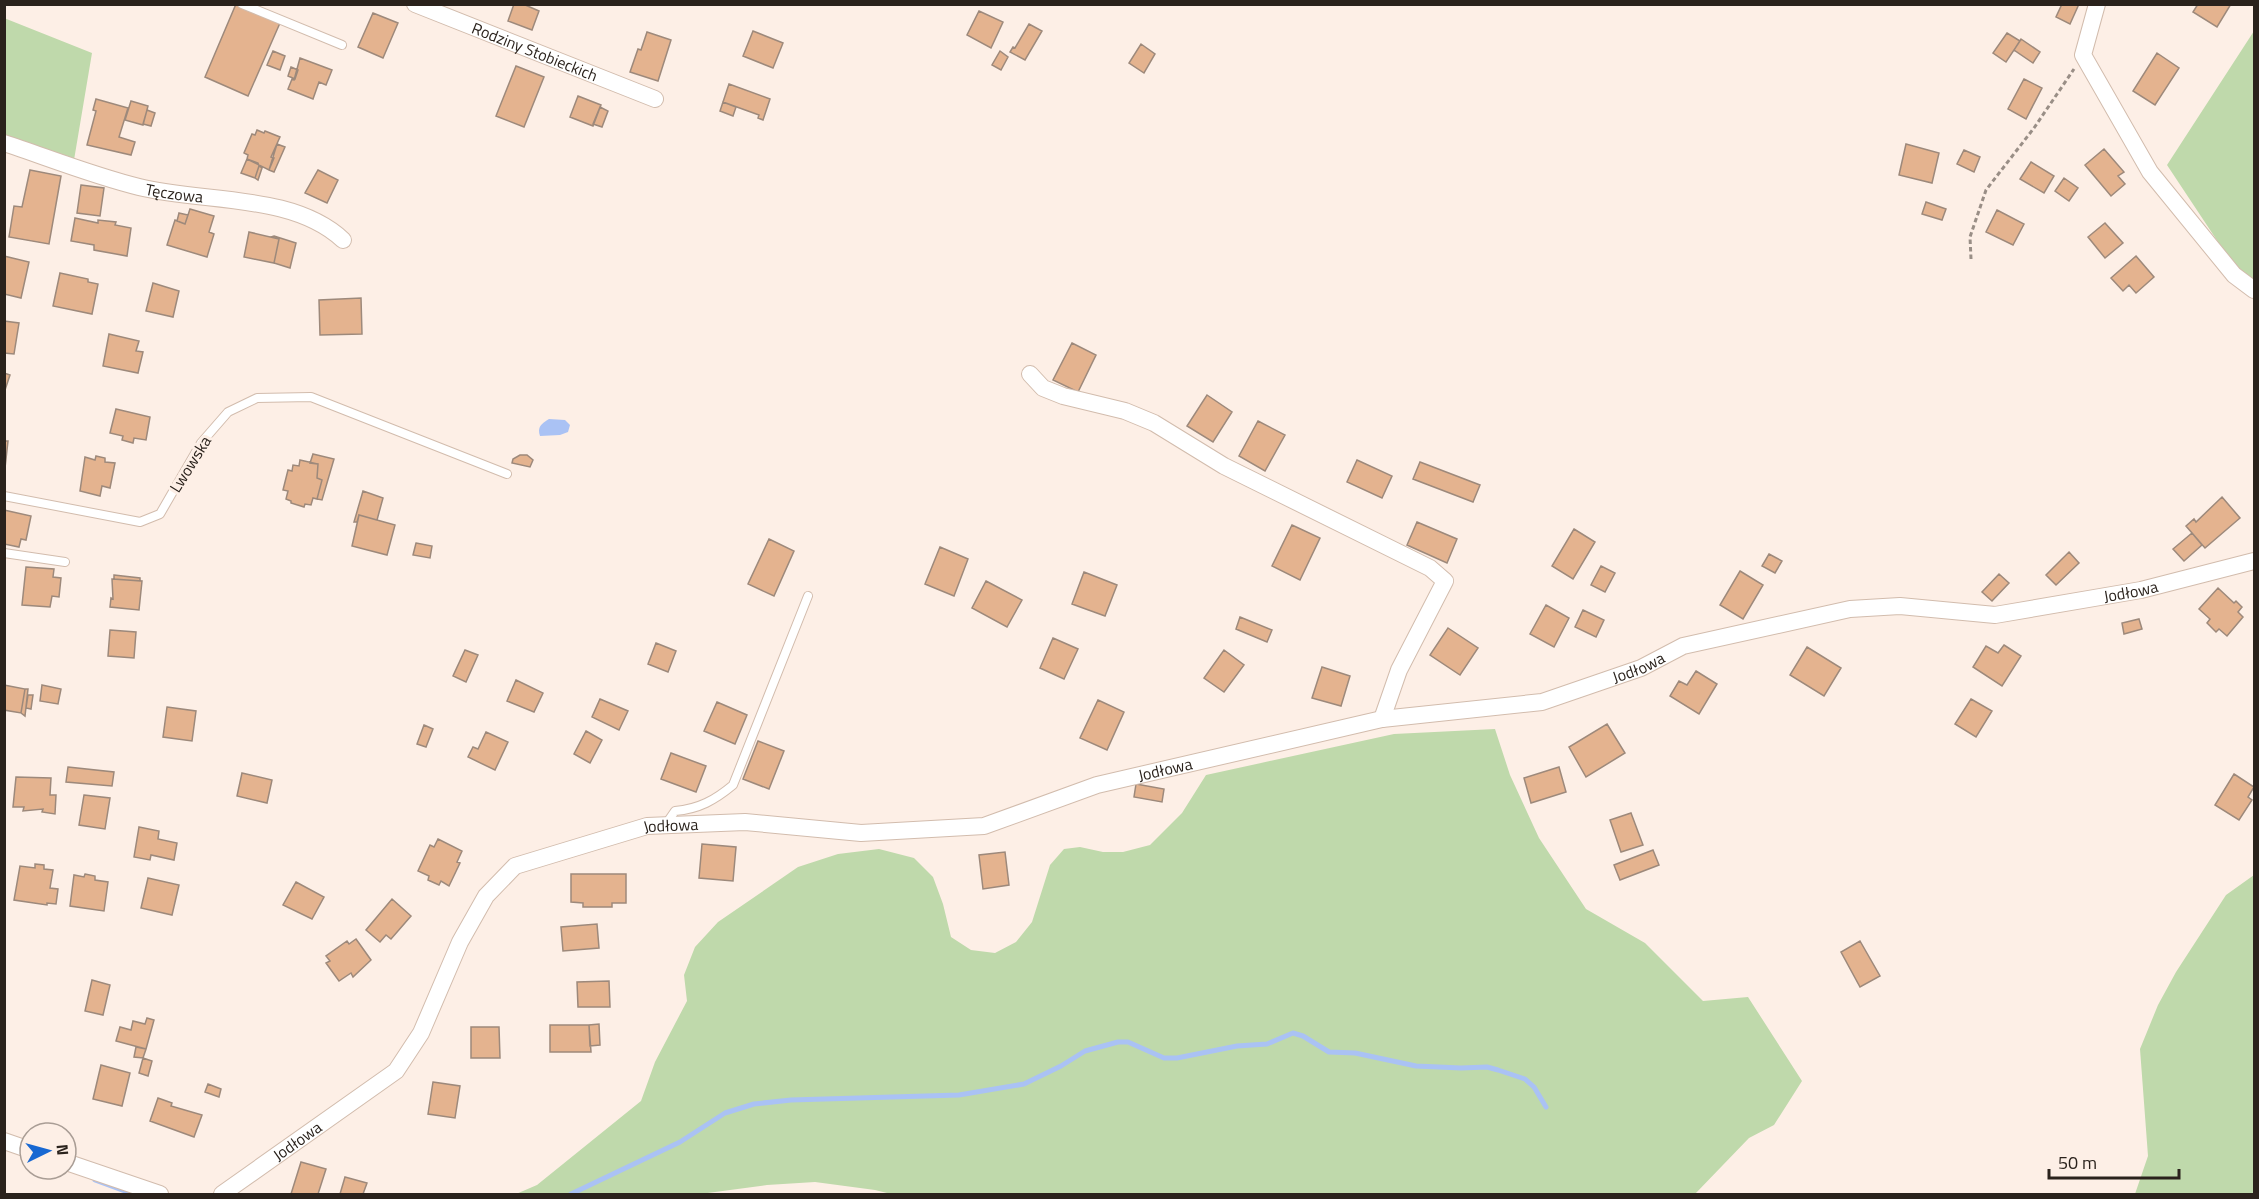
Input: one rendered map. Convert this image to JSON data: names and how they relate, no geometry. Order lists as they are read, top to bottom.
{
  "streets": {
    "street": ["Rodziny Stobieckich", "Tęczowa", "Jodłowa"],
    "lane": ["Lwowska"]
  },
  "scale_bar": "50 m",
  "north": "right"
}
